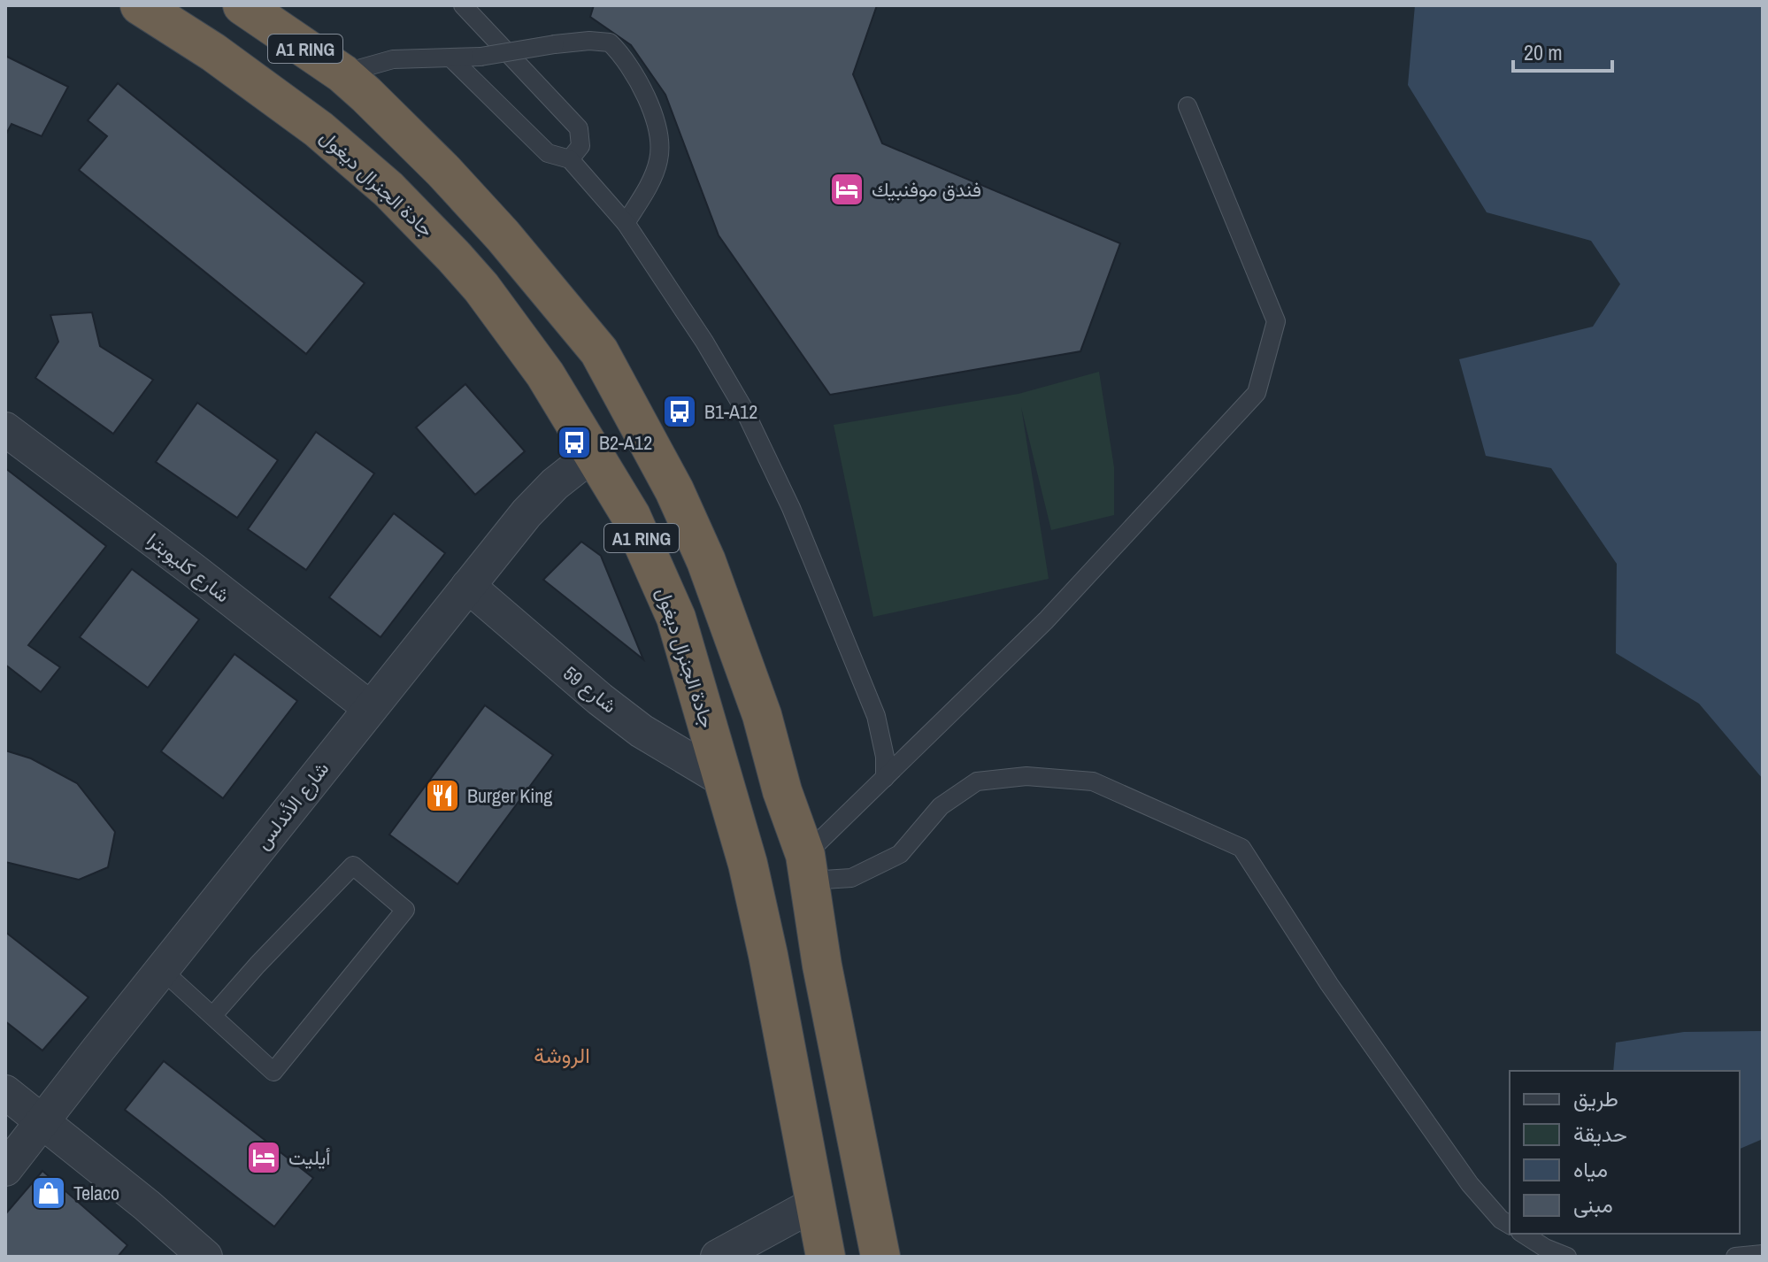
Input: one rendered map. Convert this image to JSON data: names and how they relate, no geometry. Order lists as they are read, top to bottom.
{
  "streets": {
    "highway": ["A1 RING", "جادة الجنرال ديغول"],
    "street": ["شارع كليوبترا", "شارع 59", "شارع الأندلس"]
  },
  "crossings": [
    ["جادة الجنرال ديغول", "شارع 59"],
    ["جادة الجنرال ديغول", "شارع الأندلس"],
    ["شارع كليوبترا", "شارع الأندلس"],
    ["شارع 59", "شارع الأندلس"]
  ],
  "districts": ["الروشة"],
  "places": {
    "hotel": ["فندق موفنبيك", "أيليت"],
    "bus stop": ["B1-A12", "B2-A12"],
    "restaurant": ["Burger King"],
    "shop": ["Telaco"]
  },
  "legend": [
    "طريق",
    "حديقة",
    "مياه",
    "مبنى"
  ],
  "scale_bar": "20 m"
}
